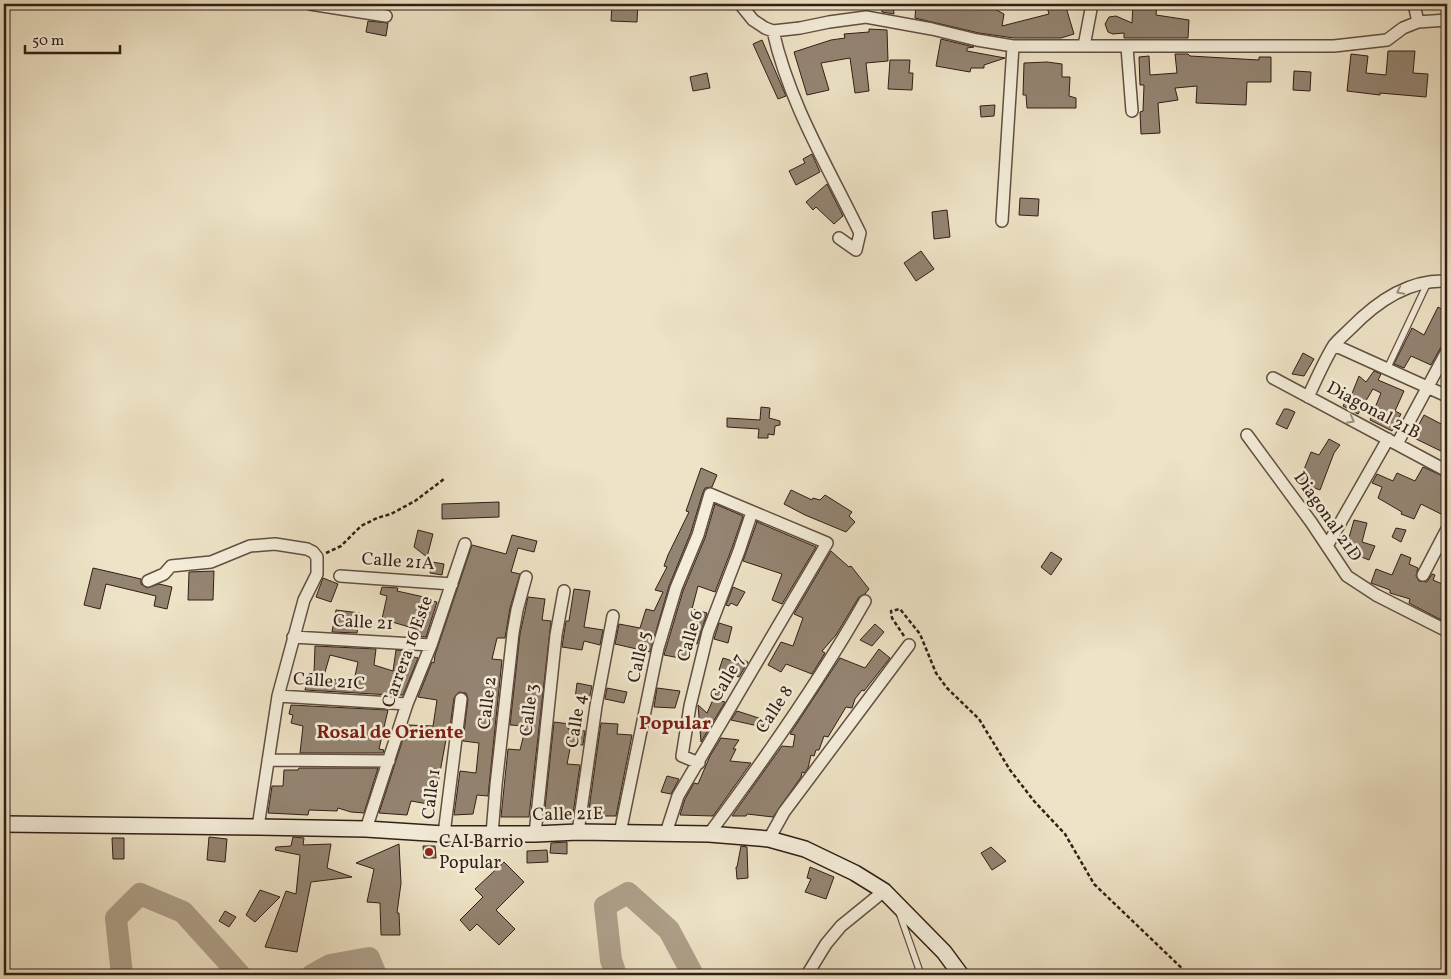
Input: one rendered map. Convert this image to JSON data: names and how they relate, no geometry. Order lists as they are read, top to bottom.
{
  "streets": {
    "main road": ["Calle 21E"],
    "street": [
      "Diagonal 21B",
      "Diagonal 21D",
      "Calle 21A",
      "Calle 21",
      "Calle 6",
      "Carrera 16 Este",
      "Calle 5",
      "Calle 7",
      "Calle 21C",
      "Calle 2",
      "Calle 3",
      "Calle 8",
      "Calle 4",
      "Calle 1"
    ]
  },
  "crossings": [
    ["Calle 21A", "Carrera 16 Este"],
    ["Calle 21", "Carrera 16 Este"],
    ["Calle 6", "Calle 5"],
    ["Calle 6", "Calle 7"],
    ["Carrera 16 Este", "Calle 21C"],
    ["Carrera 16 Este", "Calle 21E"],
    ["Calle 5", "Calle 7"],
    ["Calle 5", "Calle 21E"],
    ["Calle 7", "Calle 21E"],
    ["Calle 2", "Calle 21E"],
    ["Calle 3", "Calle 21E"],
    ["Calle 8", "Calle 21E"],
    ["Calle 4", "Calle 21E"],
    ["Calle 1", "Calle 21E"]
  ],
  "districts": ["Popular", "Rosal de Oriente"],
  "places": ["CAI Barrio Popular"],
  "scale_bar": "50 m"
}
